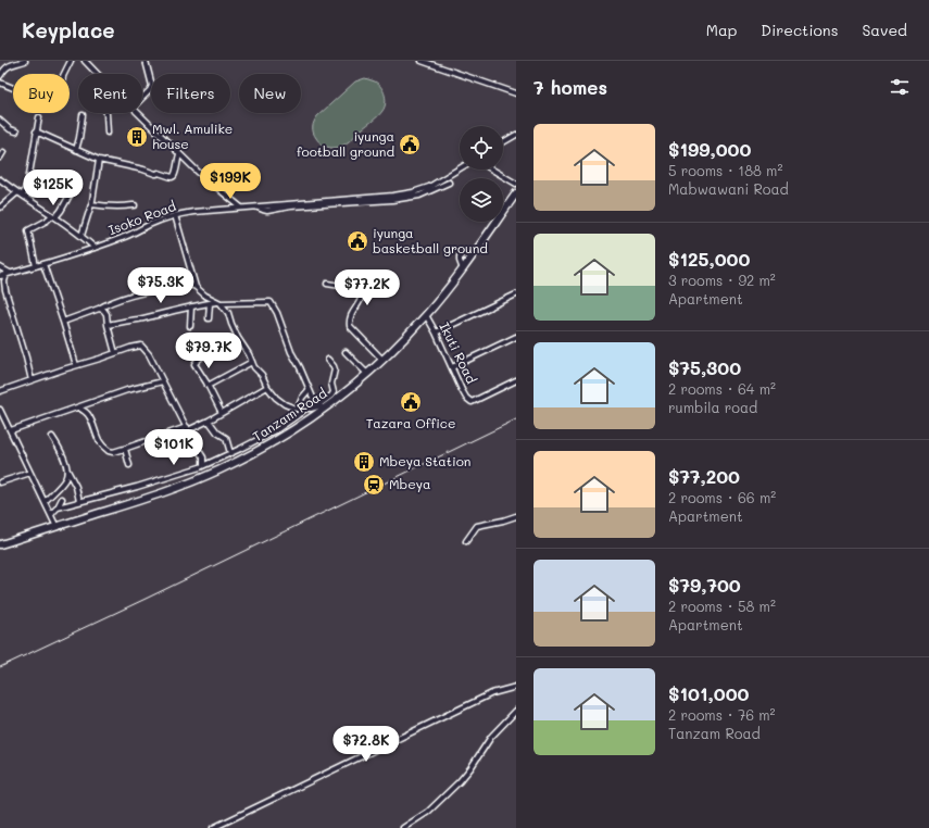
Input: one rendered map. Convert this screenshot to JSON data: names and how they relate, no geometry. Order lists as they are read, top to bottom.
{
  "streets": {
    "highway": ["Tanzam Road"],
    "street": ["Isoko Road", "Ikuti Road"]
  },
  "crossings": [
    ["Ikuti Road", "Tanzam Road"]
  ],
  "places": {
    "building": ["Mwl. Amulike house", "Mbeya Station"],
    "public building": ["iyunga football ground", "iyunga basketball ground", "Tazara Office"],
    "station": ["Mbeya"]
  },
  "page": {
    "header": "Keyplace",
    "nav": ["Map", "Directions", "Saved"],
    "heading": "7 homes",
    "chip": [
      "Buy",
      "Rent",
      "Filters",
      "New"
    ],
    "list": [
      {
        "name": "$199,000",
        "note": "5 rooms · 188 m² · Mabwawani Road"
      },
      {
        "name": "$125,000",
        "note": "3 rooms · 92 m² · Apartment"
      },
      {
        "name": "$75,300",
        "note": "2 rooms · 64 m² · rumbila road"
      },
      {
        "name": "$77,200",
        "note": "2 rooms · 66 m² · Apartment"
      },
      {
        "name": "$79,700",
        "note": "2 rooms · 58 m² · Apartment"
      },
      {
        "name": "$101,000",
        "note": "2 rooms · 76 m² · Tanzam Road"
      }
    ],
    "price": [
      "$199K",
      "$125K",
      "$75.3K",
      "$77.2K",
      "$79.7K",
      "$101K",
      "$72.8K"
    ]
  }
}
